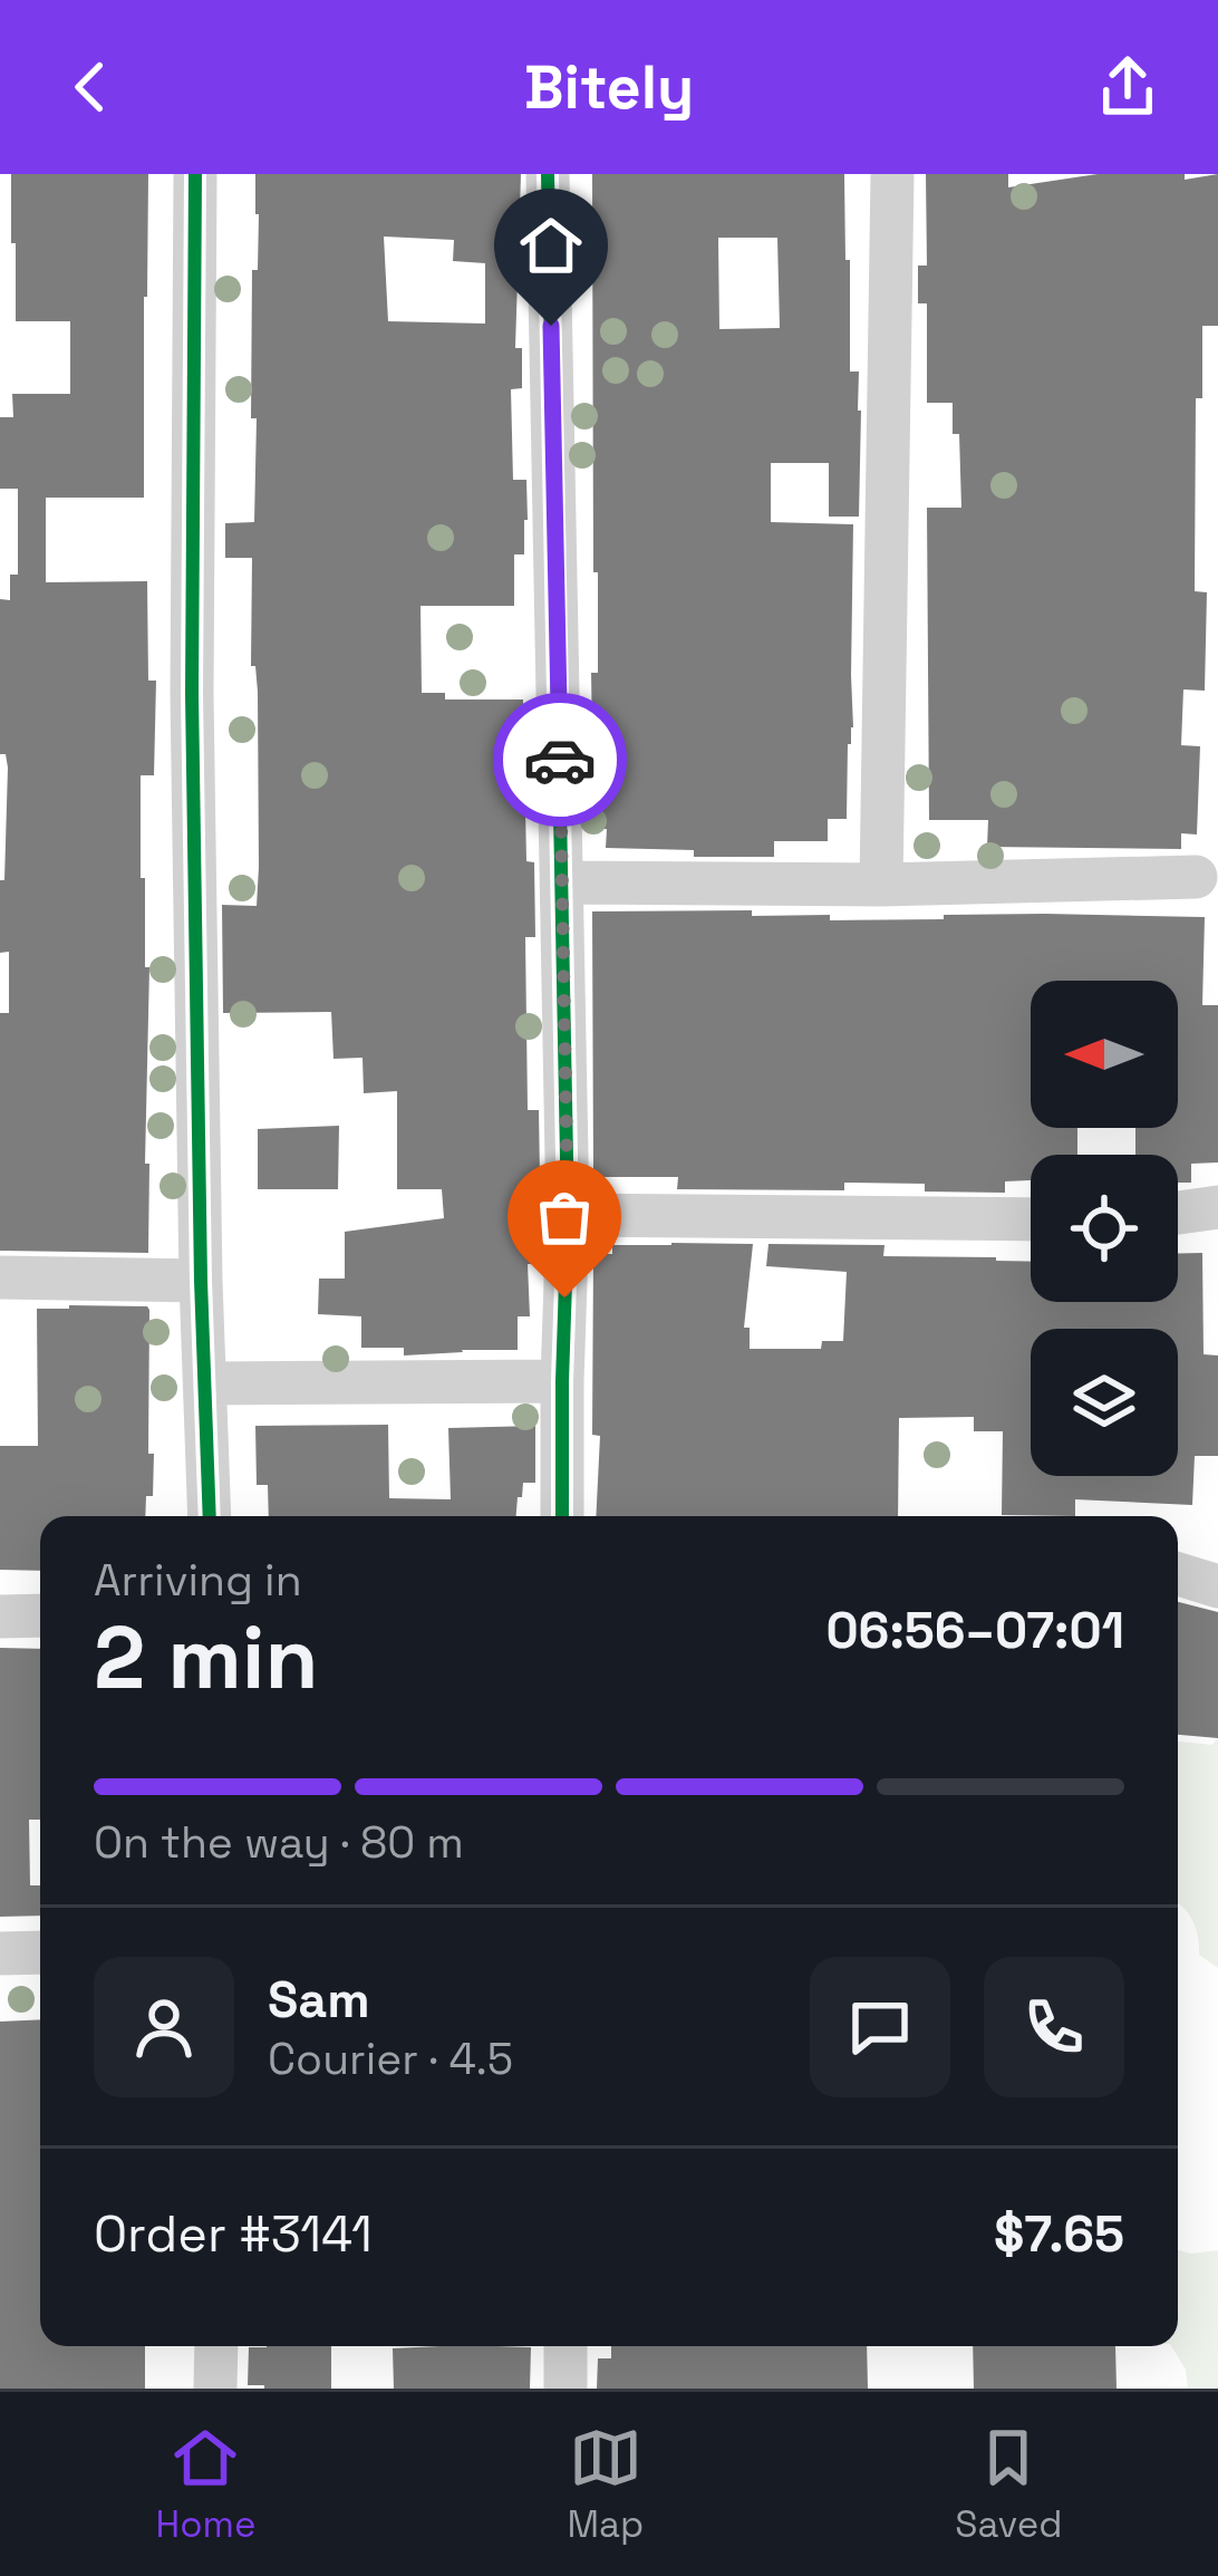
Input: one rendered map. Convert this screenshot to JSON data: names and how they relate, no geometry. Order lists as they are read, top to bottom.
{
  "north": "left",
  "page": {
    "header": "Bitely",
    "heading": ["2 min", "Arriving in", "06:56–07:01"],
    "panel": [
      "Sam",
      "Courier · 4.5",
      "Order #3141",
      "$7.65"
    ],
    "bar": "On the way · 80 m",
    "tabs": ["Home", "Map", "Saved"]
  }
}
